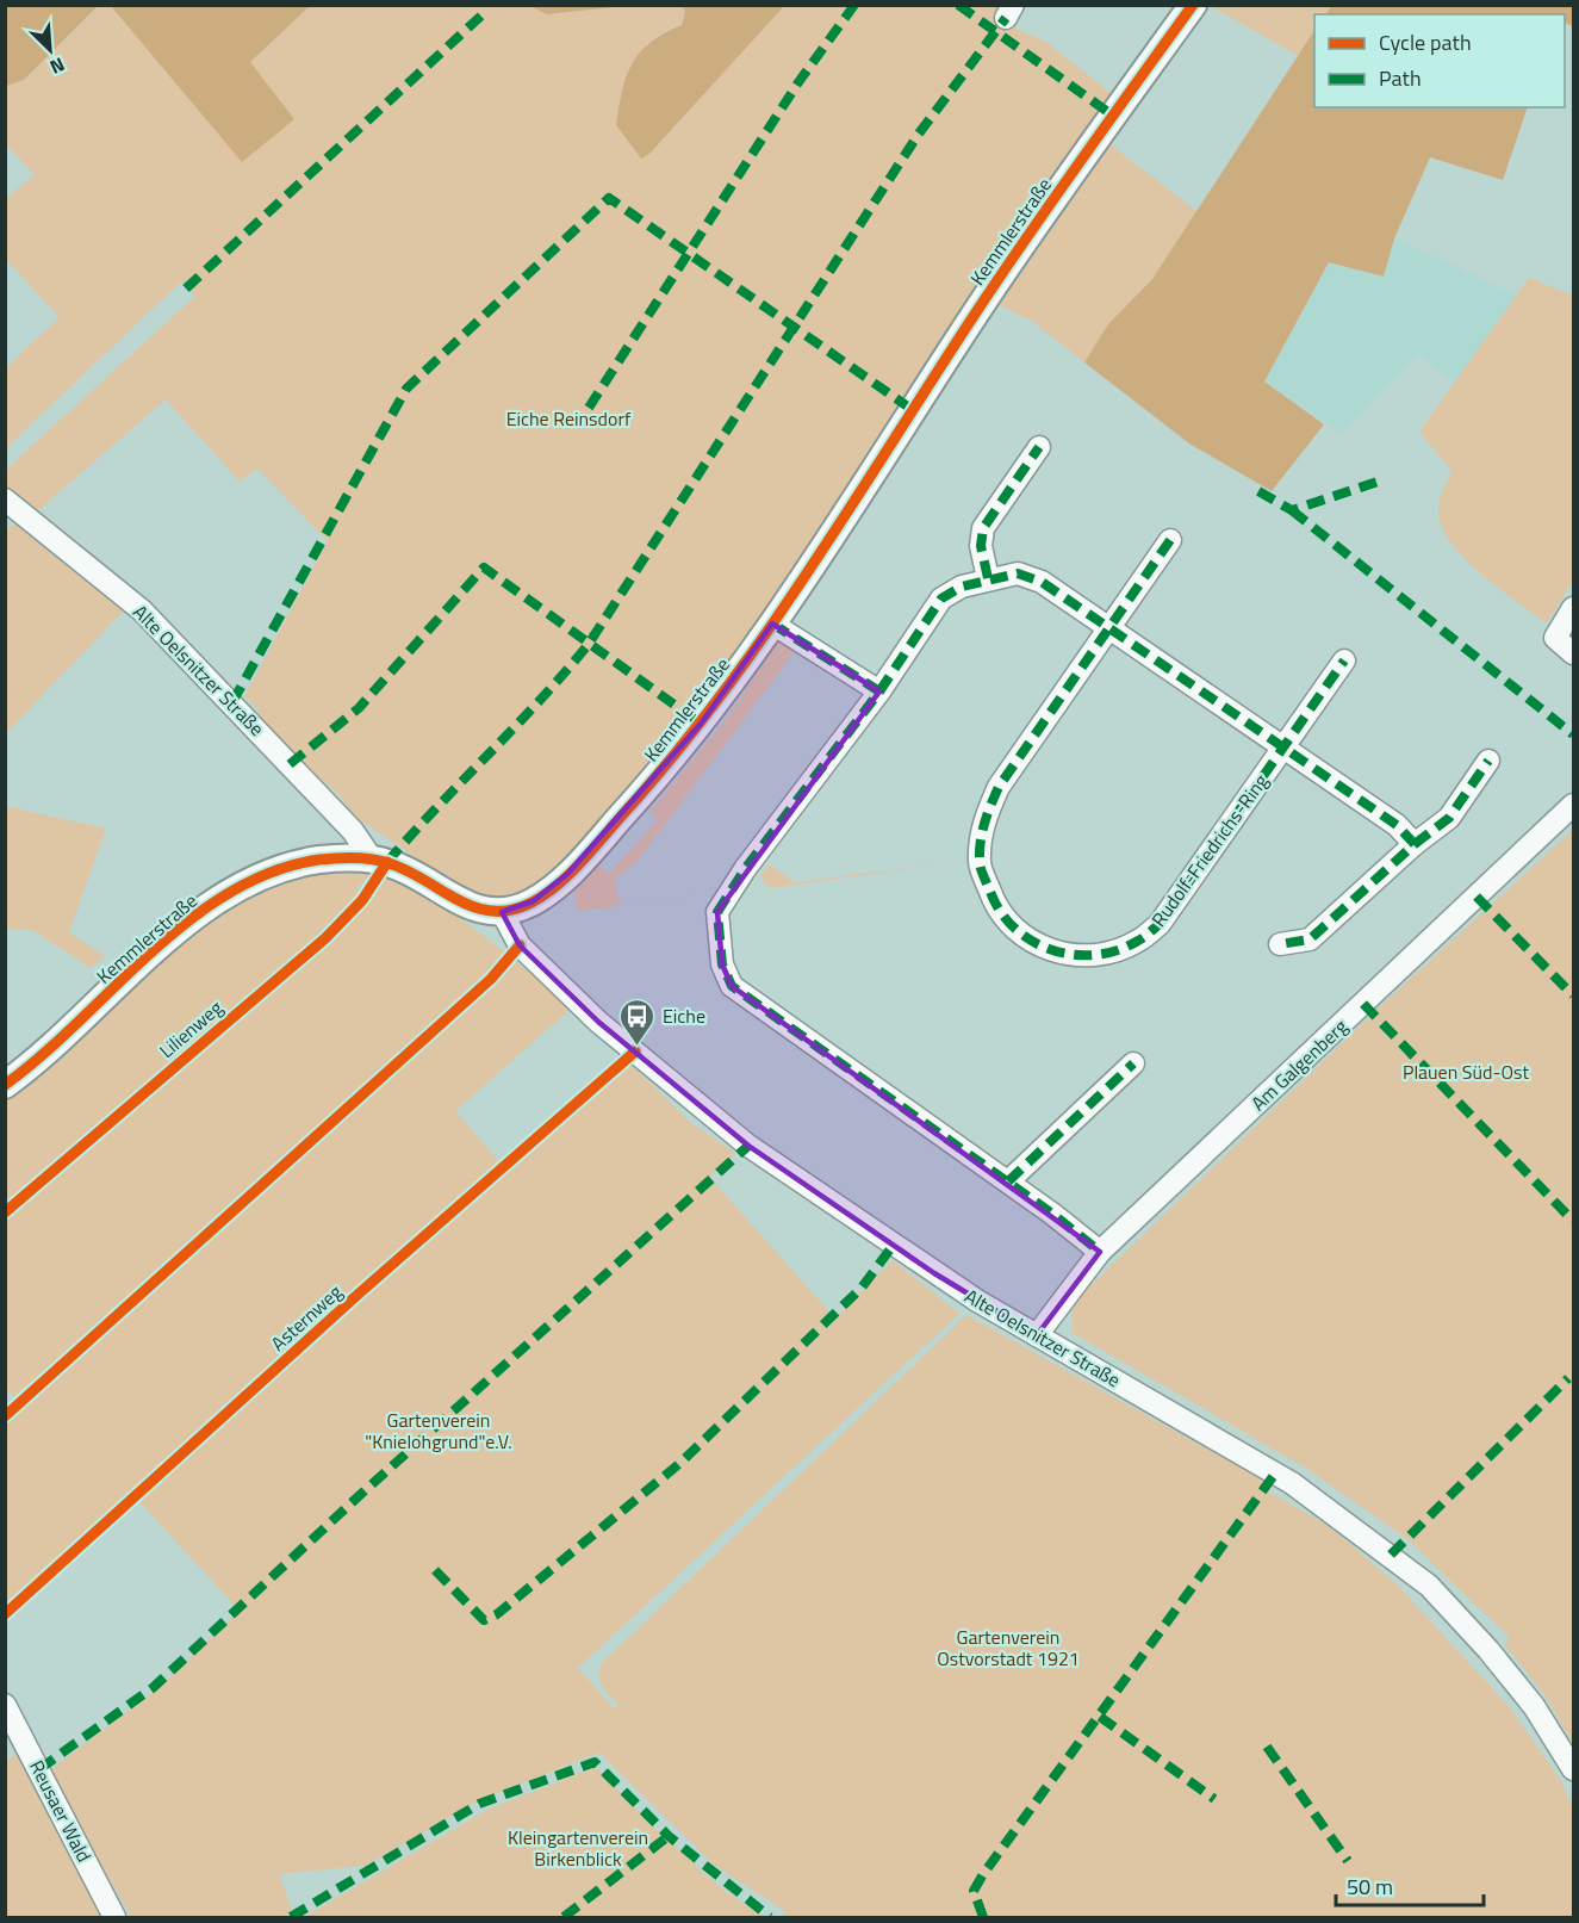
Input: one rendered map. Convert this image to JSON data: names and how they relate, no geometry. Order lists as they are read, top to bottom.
{
  "streets": {
    "street": [
      "Kemmlerstraße",
      "Alte Oelsnitzer Straße",
      "Rudolf-Friedrichs-Ring",
      "Am Galgenberg",
      "Reusaer Wald"
    ],
    "cycle path": ["Lilienweg", "Asternweg"]
  },
  "crossings": [
    ["Kemmlerstraße", "Alte Oelsnitzer Straße"],
    ["Alte Oelsnitzer Straße", "Am Galgenberg"]
  ],
  "parks": [
    "Eiche Reinsdorf",
    "Plauen Süd-Ost",
    "Gartenverein \"Knielohgrund\"e.V.",
    "Gartenverein Ostvorstadt 1921",
    "Kleingartenverein Birkenblick"
  ],
  "places": {
    "bus stop": ["Eiche"]
  },
  "legend": ["Cycle path", "Path"],
  "scale_bar": "50 m",
  "north": "bottom right"
}
